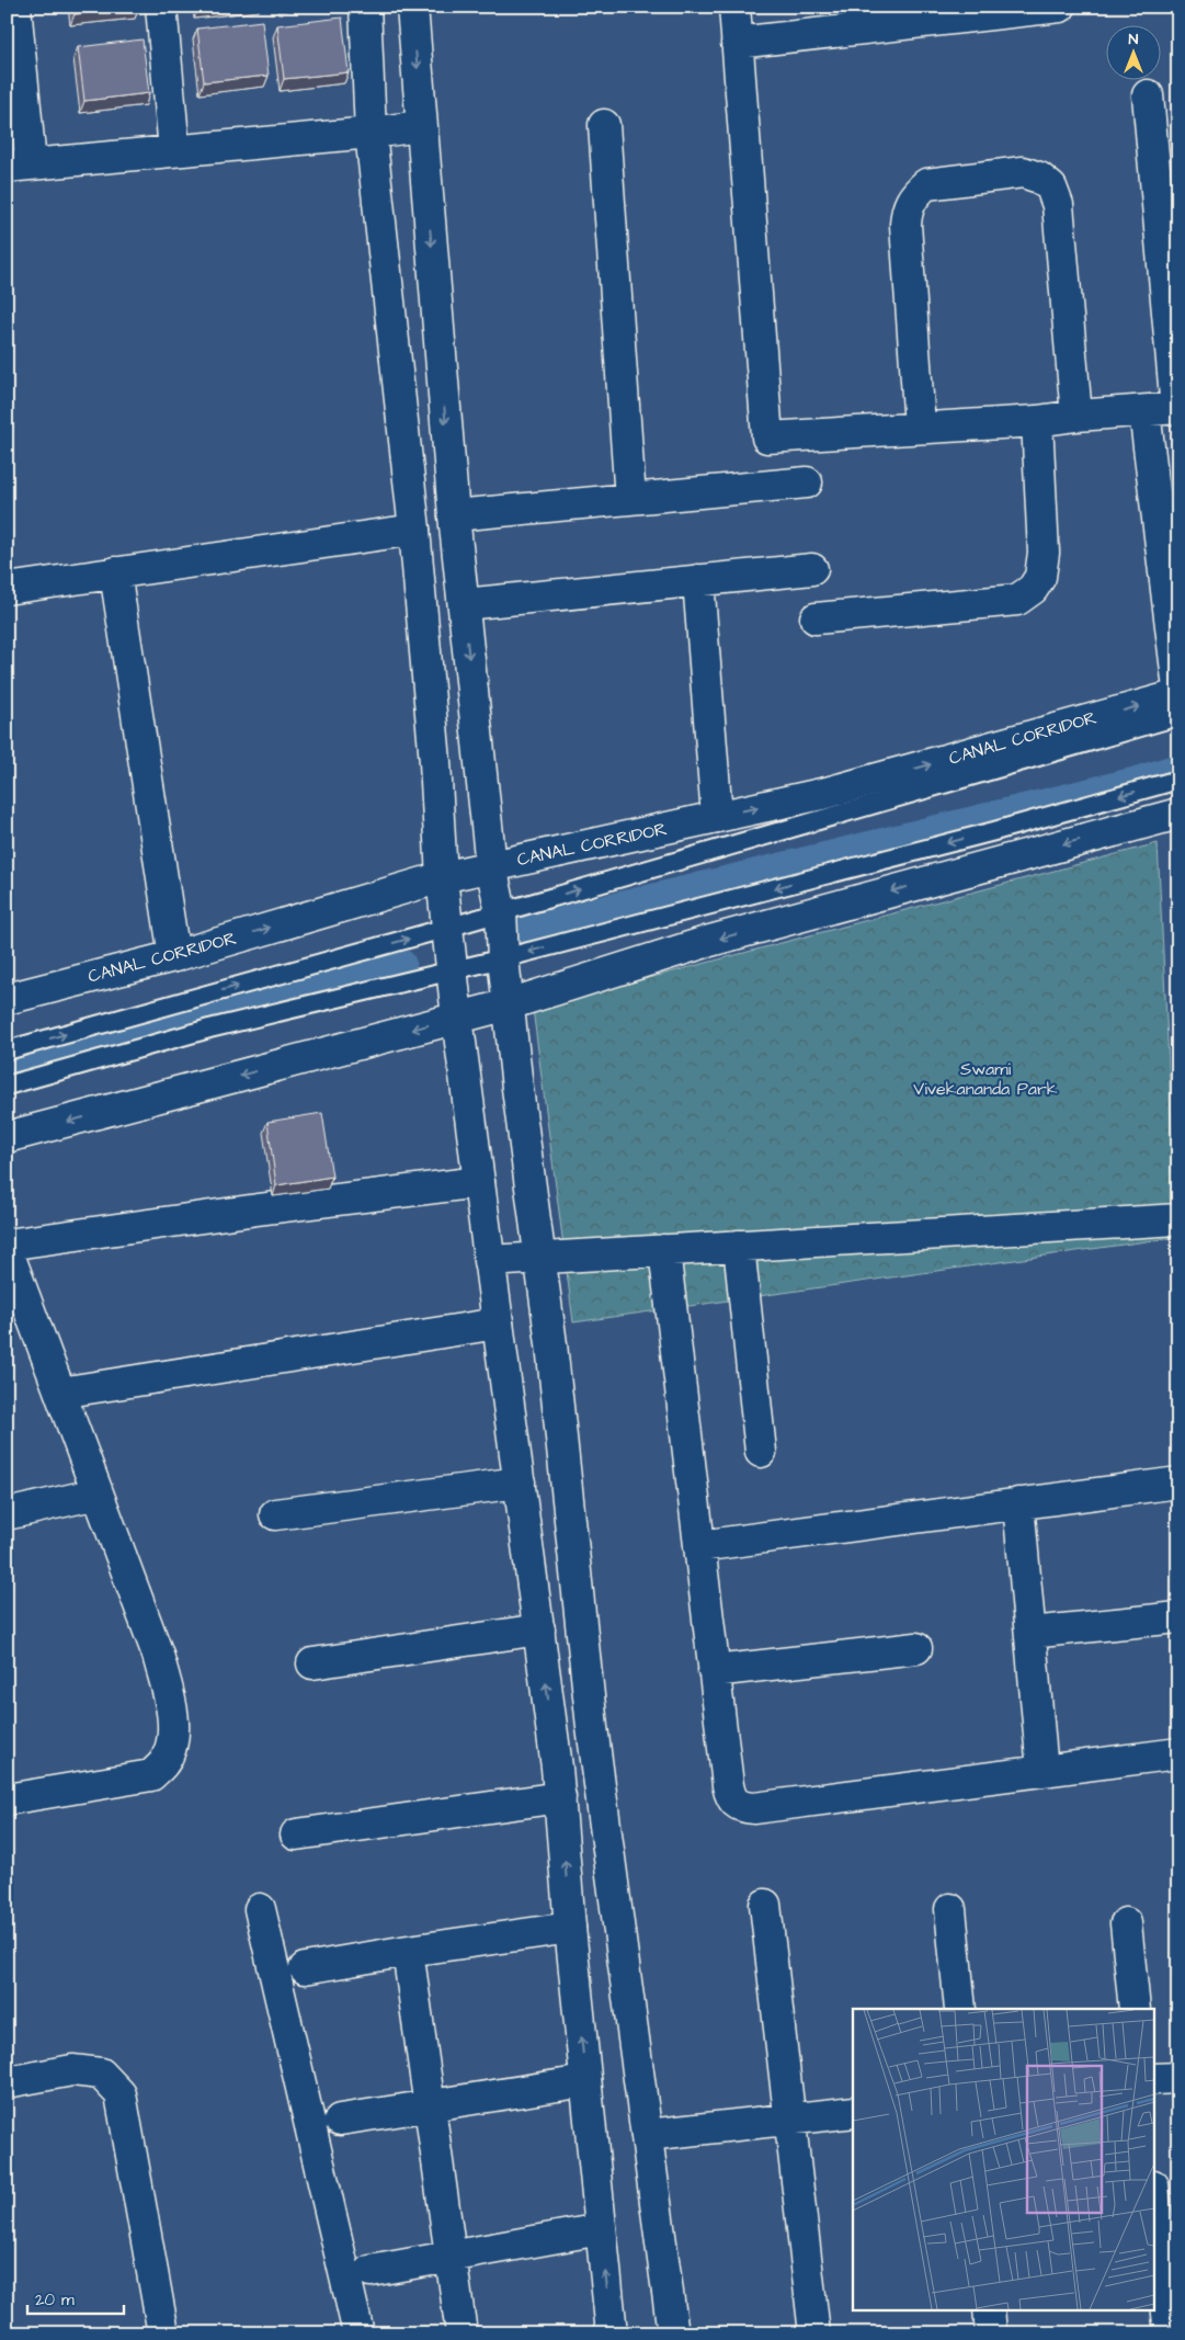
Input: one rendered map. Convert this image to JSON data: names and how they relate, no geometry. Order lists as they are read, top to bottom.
{
  "streets": {
    "street": ["CANAL CORRIDOR"]
  },
  "parks": ["Swami Vivekananda Park"],
  "scale_bar": "20 m",
  "north": "top"
}
